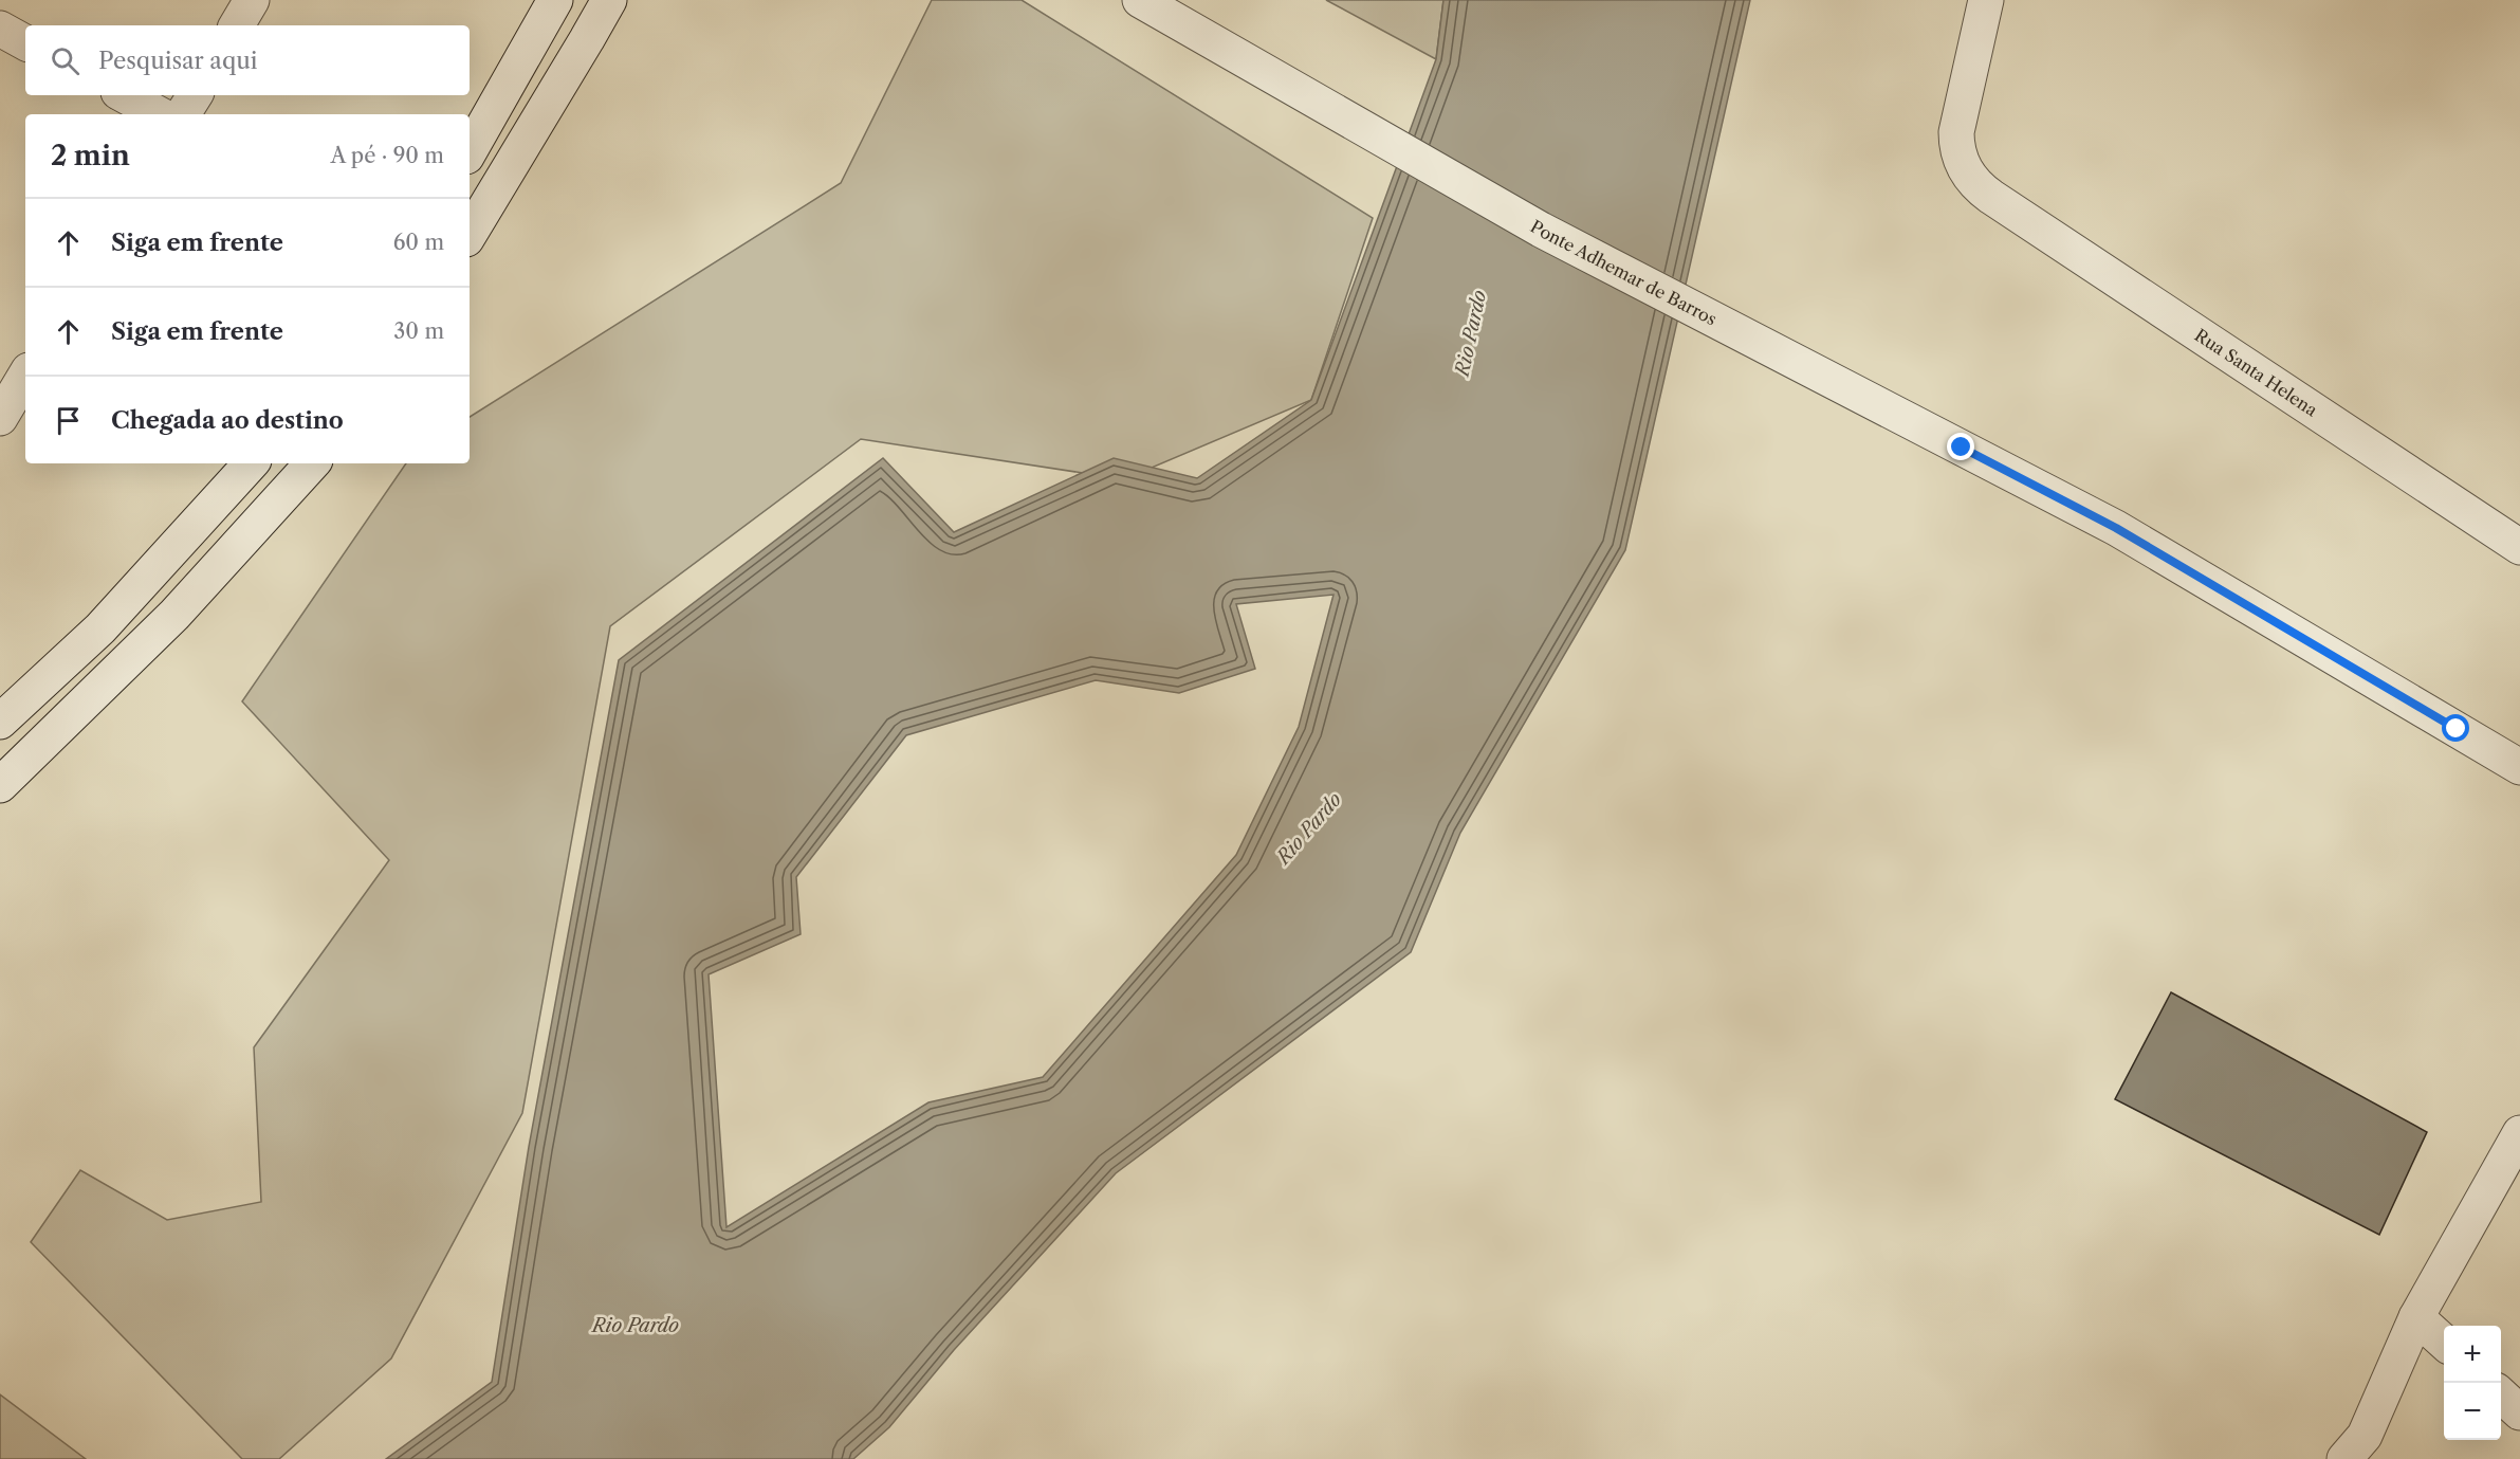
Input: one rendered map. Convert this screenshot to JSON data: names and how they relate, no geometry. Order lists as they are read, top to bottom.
{
  "streets": {
    "street": ["Ponte Adhemar de Barros", "Rua Santa Helena"]
  },
  "water": ["Rio Pardo"],
  "page": {
    "search": "Pesquisar aqui",
    "heading": ["2 min", "A pé · 90 m"],
    "list": [
      ["Siga em frente", "60 m"],
      ["Siga em frente", "30 m"],
      "Chegada ao destino"
    ],
    "map_buttons": ["+", "−"]
  }
}
